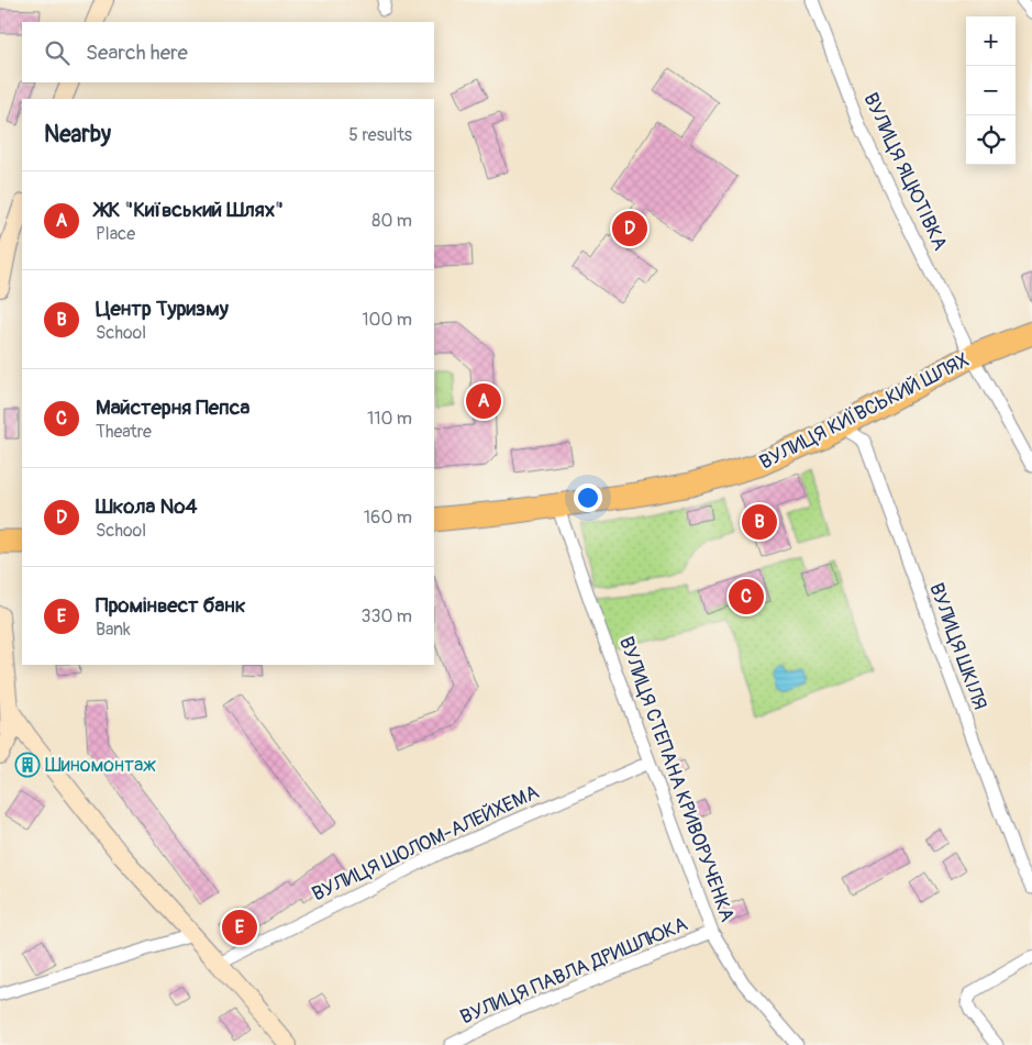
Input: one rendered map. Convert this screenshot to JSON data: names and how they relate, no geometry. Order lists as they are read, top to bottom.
{
  "streets": {
    "highway": ["ВУЛИЦЯ КИЇВСЬКИЙ ШЛЯХ"],
    "street": [
      "ВУЛИЦЯ ЯЦЮТІВКА",
      "ВУЛИЦЯ ШКІЛЯ",
      "ВУЛИЦЯ СТЕПАНА КРИВОРУЧЕНКА",
      "ВУЛИЦЯ ШОЛОМ-АЛЕЙХЕМА",
      "ВУЛИЦЯ ПАВЛА ДРИШЛЮКА"
    ]
  },
  "crossings": [
    ["ВУЛИЦЯ ЯЦЮТІВКА", "ВУЛИЦЯ КИЇВСЬКИЙ ШЛЯХ"],
    ["ВУЛИЦЯ КИЇВСЬКИЙ ШЛЯХ", "ВУЛИЦЯ ШКІЛЯ"],
    ["ВУЛИЦЯ КИЇВСЬКИЙ ШЛЯХ", "ВУЛИЦЯ СТЕПАНА КРИВОРУЧЕНКА"],
    ["ВУЛИЦЯ СТЕПАНА КРИВОРУЧЕНКА", "ВУЛИЦЯ ШОЛОМ-АЛЕЙХЕМА"],
    ["ВУЛИЦЯ СТЕПАНА КРИВОРУЧЕНКА", "ВУЛИЦЯ ПАВЛА ДРИШЛЮКА"]
  ],
  "places": {
    "building": ["Шиномонтаж"]
  },
  "page": {
    "map_buttons": ["+", "−"],
    "search": "Search here",
    "heading": ["Nearby", "5 results"],
    "list": [
      {
        "mark": "A",
        "name": "ЖК \"Київський Шлях\"",
        "note": "Place",
        "value": "80 m"
      },
      {
        "mark": "B",
        "name": "Центр Туризму",
        "note": "School",
        "value": "100 m"
      },
      {
        "mark": "C",
        "name": "Майстерня Пепса",
        "note": "Theatre",
        "value": "110 m"
      },
      {
        "mark": "D",
        "name": "Школа №4",
        "note": "School",
        "value": "160 m"
      },
      {
        "mark": "E",
        "name": "Промінвест банк",
        "note": "Bank",
        "value": "330 m"
      }
    ],
    "pins": [
      "D",
      "A",
      "B",
      "C",
      "E"
    ]
  }
}
